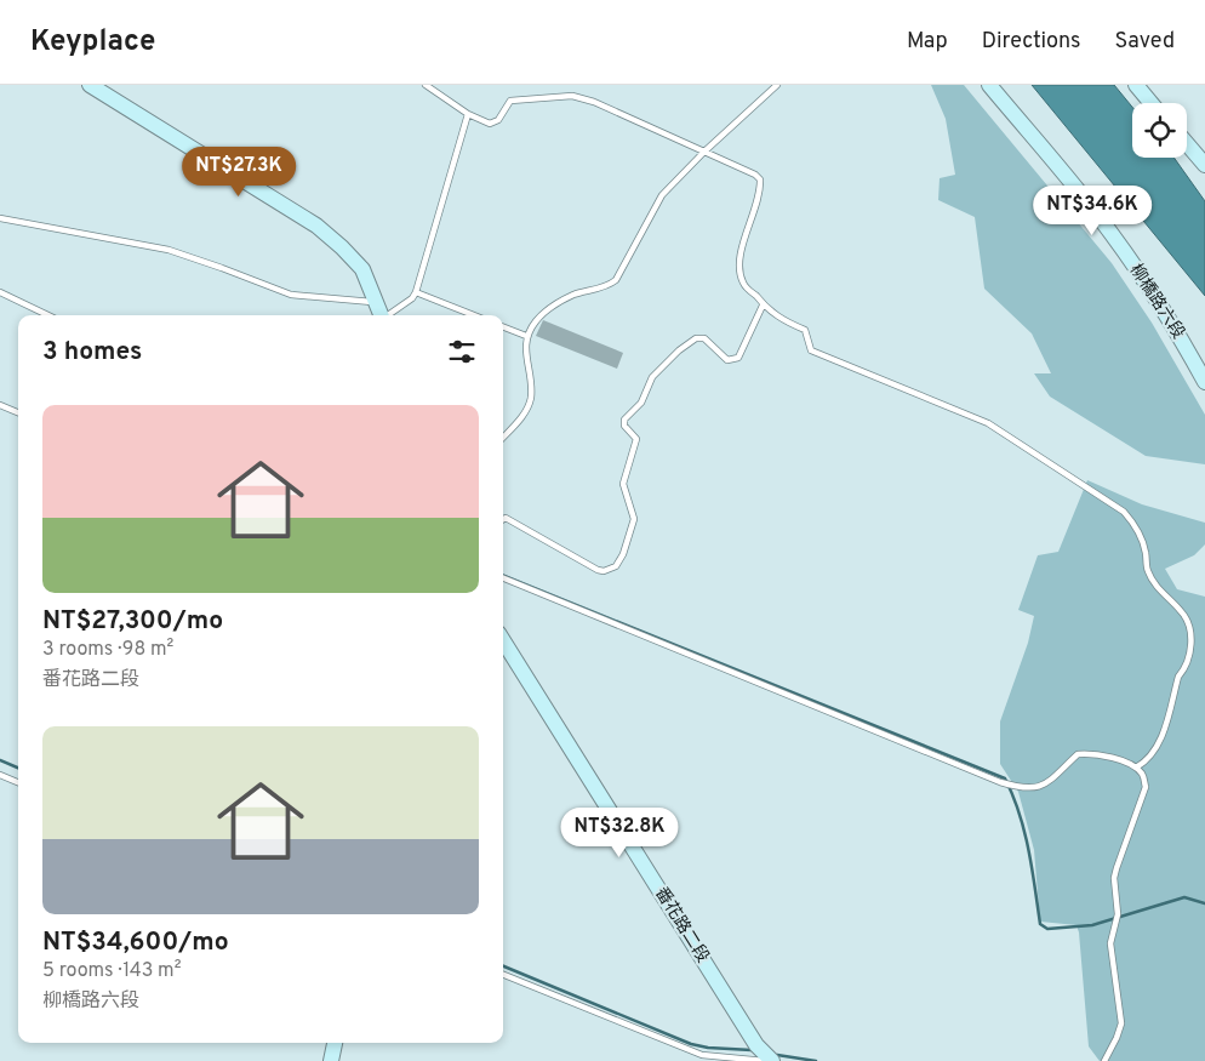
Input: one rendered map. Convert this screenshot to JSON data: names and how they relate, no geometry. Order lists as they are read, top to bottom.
{
  "streets": {
    "main road": ["柳橋路六段", "番花路二段"]
  },
  "page": {
    "header": "Keyplace",
    "nav": ["Map", "Directions", "Saved"],
    "price": ["NT$27.3K", "NT$34.6K", "NT$32.8K"],
    "heading": "3 homes",
    "list": [
      {
        "name": "NT$27,300/mo",
        "note": "3 rooms · 98 m² · 番花路二段"
      },
      {
        "name": "NT$34,600/mo",
        "note": "5 rooms · 143 m² · 柳橋路六段"
      }
    ]
  }
}
